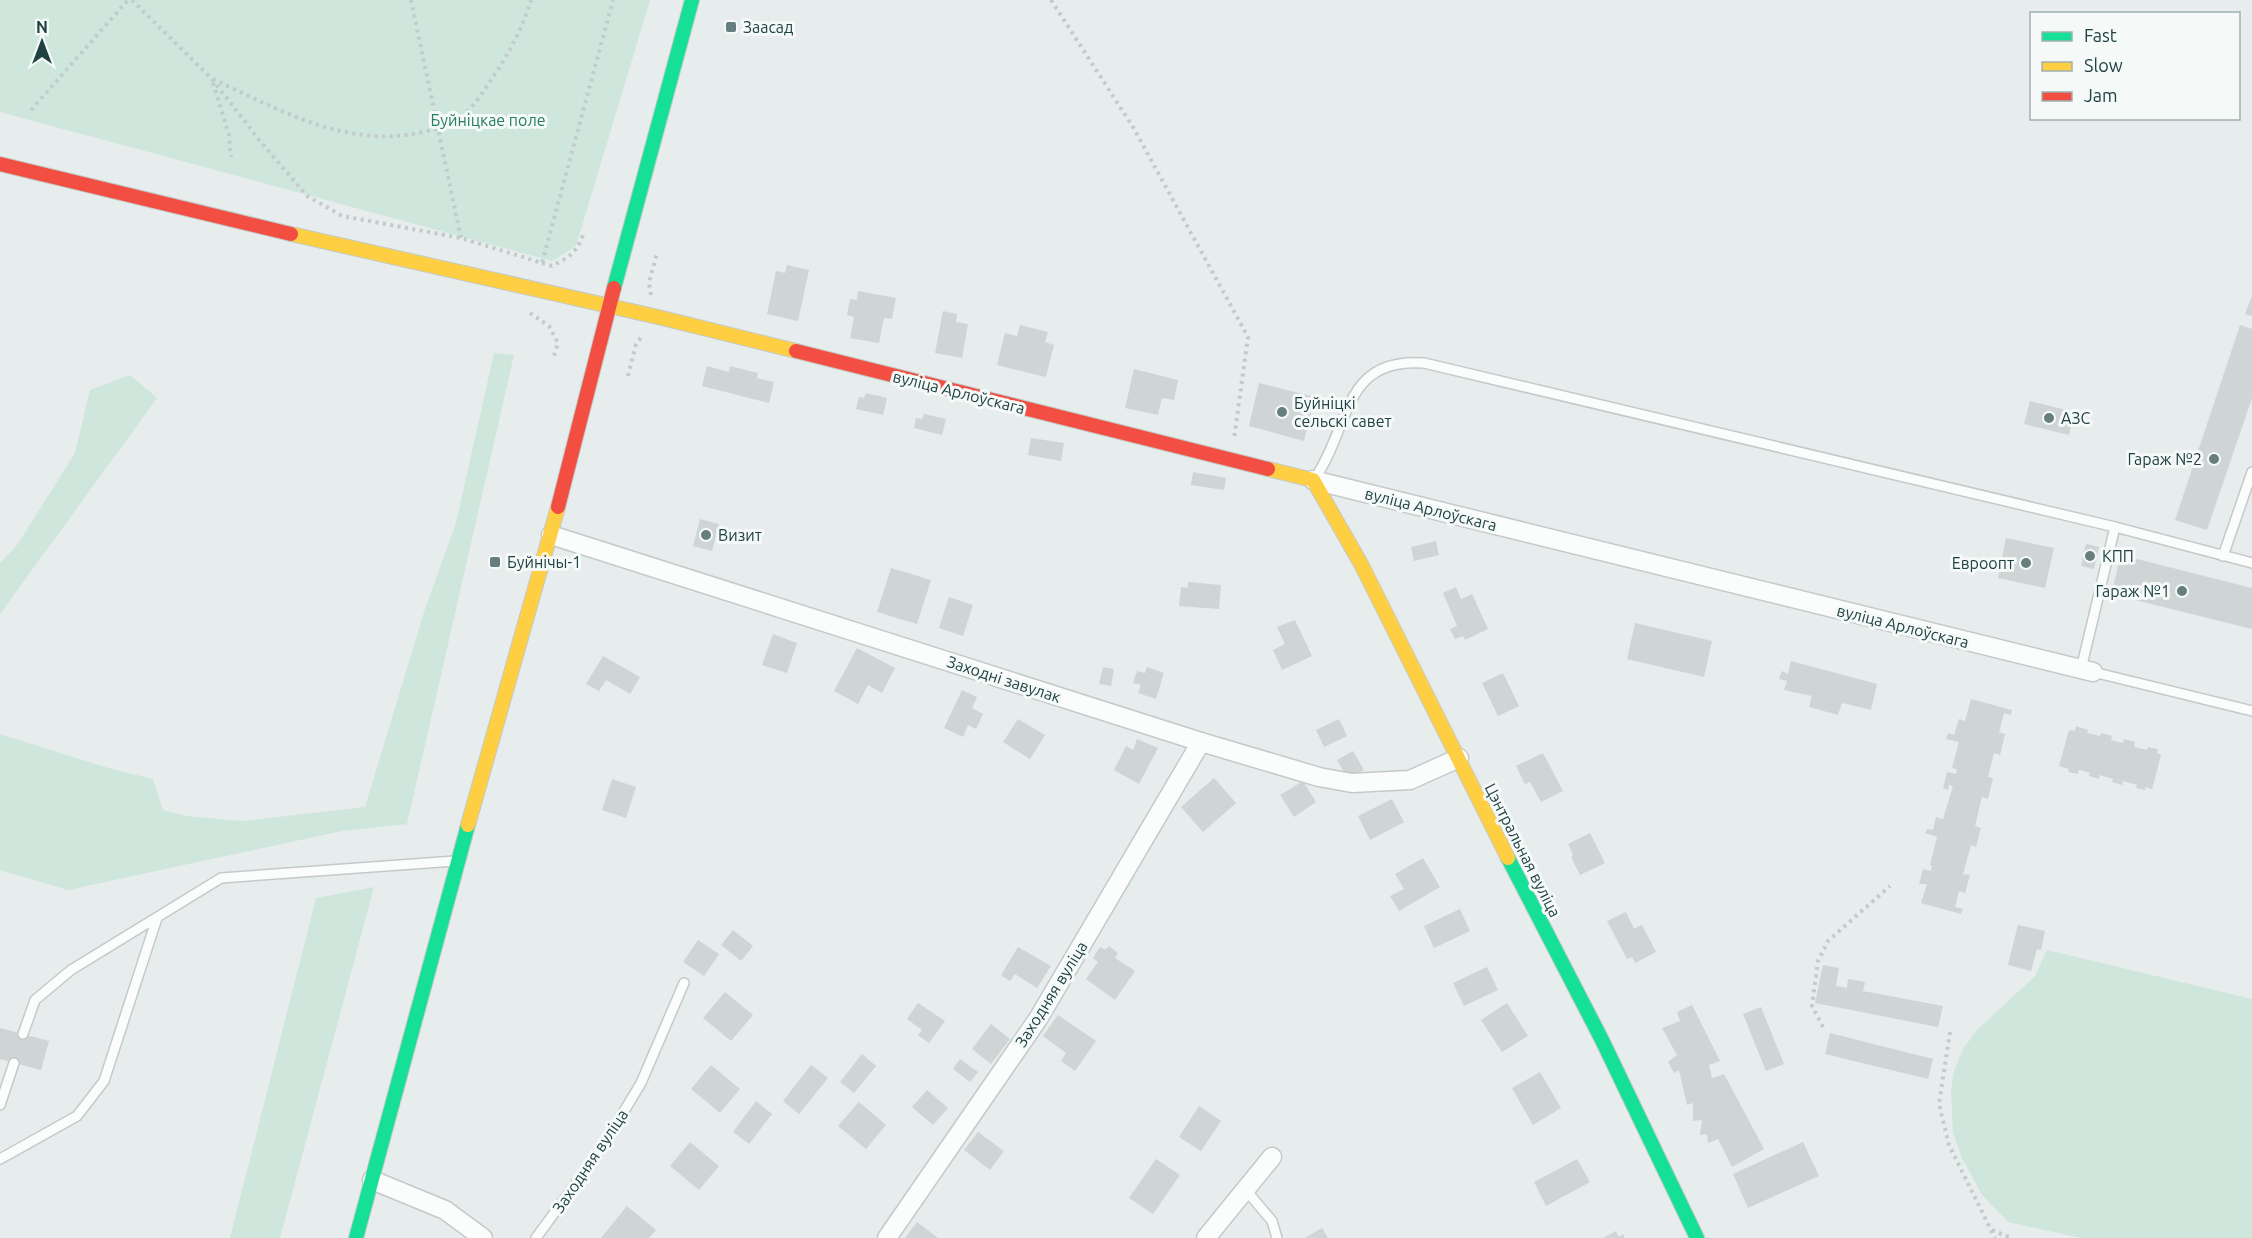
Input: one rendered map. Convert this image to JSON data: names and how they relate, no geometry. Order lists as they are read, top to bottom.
{
  "streets": {
    "main road": ["вуліца Арлоўскага", "Цэнтральная вуліца"],
    "street": ["Заходні завулак", "Заходняя вуліца"]
  },
  "crossings": [
    ["вуліца Арлоўскага", "Цэнтральная вуліца"],
    ["Заходні завулак", "Цэнтральная вуліца"],
    ["Заходні завулак", "Заходняя вуліца"]
  ],
  "parks": ["Буйніцкае поле"],
  "places": {
    "transit": ["Заасад", "Буйнічы-1"],
    "other": [
      "Буйніцкі сельскі савет",
      "АЗС",
      "Гараж №2",
      "Визит",
      "КПП",
      "Евроопт",
      "Гараж №1"
    ]
  },
  "legend": ["Fast", "Slow", "Jam"],
  "north": "top"
}
